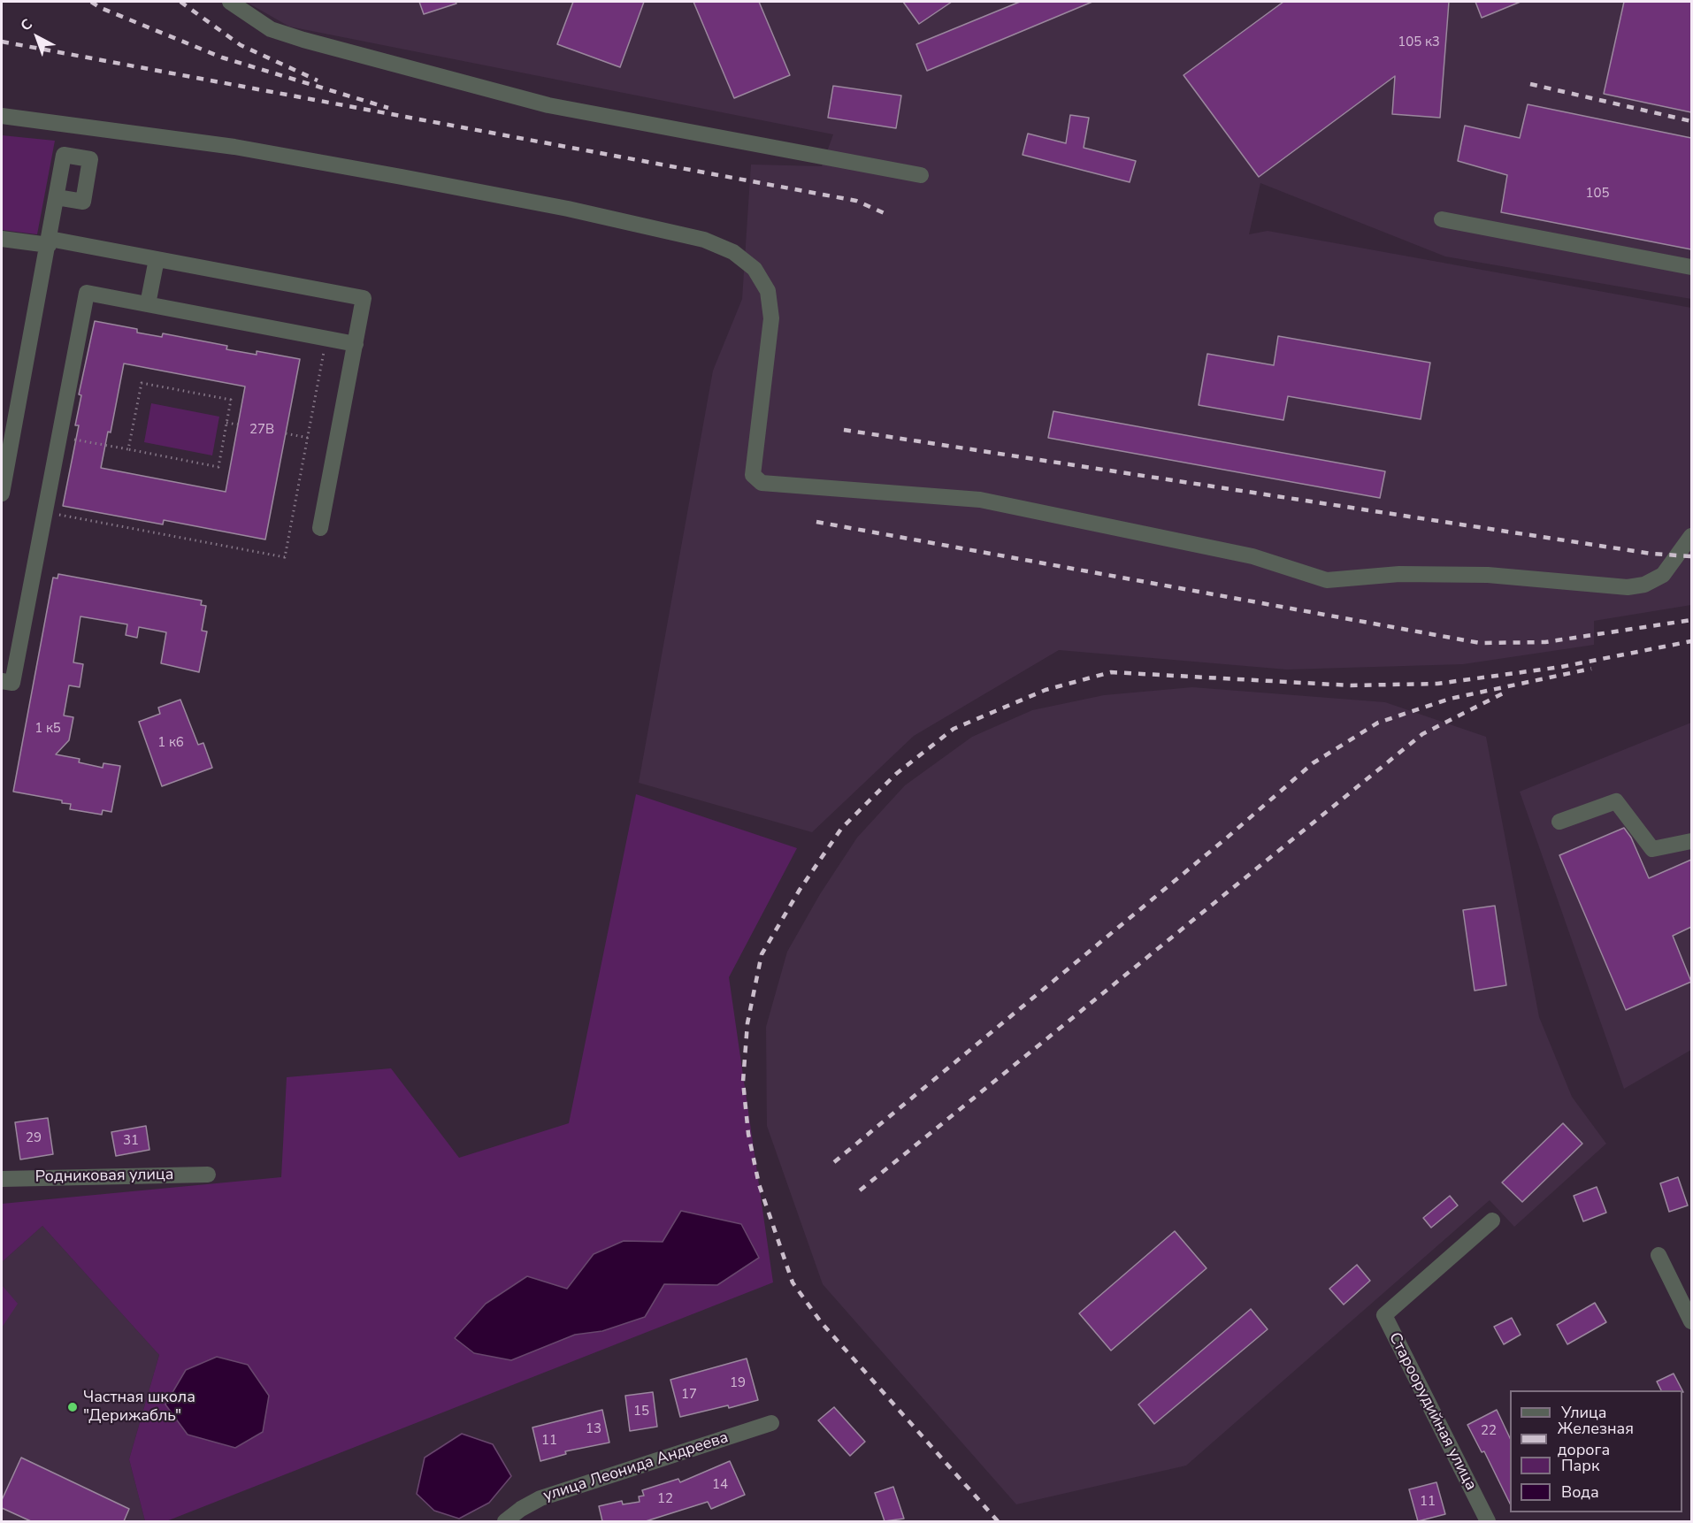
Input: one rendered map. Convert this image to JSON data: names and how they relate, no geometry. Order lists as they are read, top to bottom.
{
  "streets": {
    "street": ["Родниковая улица", "Староорудийная улица", "улица Леонида Андреева"]
  },
  "places": ["Частная школа \"Дерижабль\""],
  "house_numbers": [
    "105 к3",
    "105",
    "27В",
    "1 к5",
    "1 к6",
    "29",
    "31",
    "19",
    "17",
    "15",
    "13",
    "22",
    "11",
    "14",
    "12",
    "11"
  ],
  "legend": [
    "Улица",
    "Железная дорога",
    "Парк",
    "Вода"
  ],
  "north": "top left"
}
